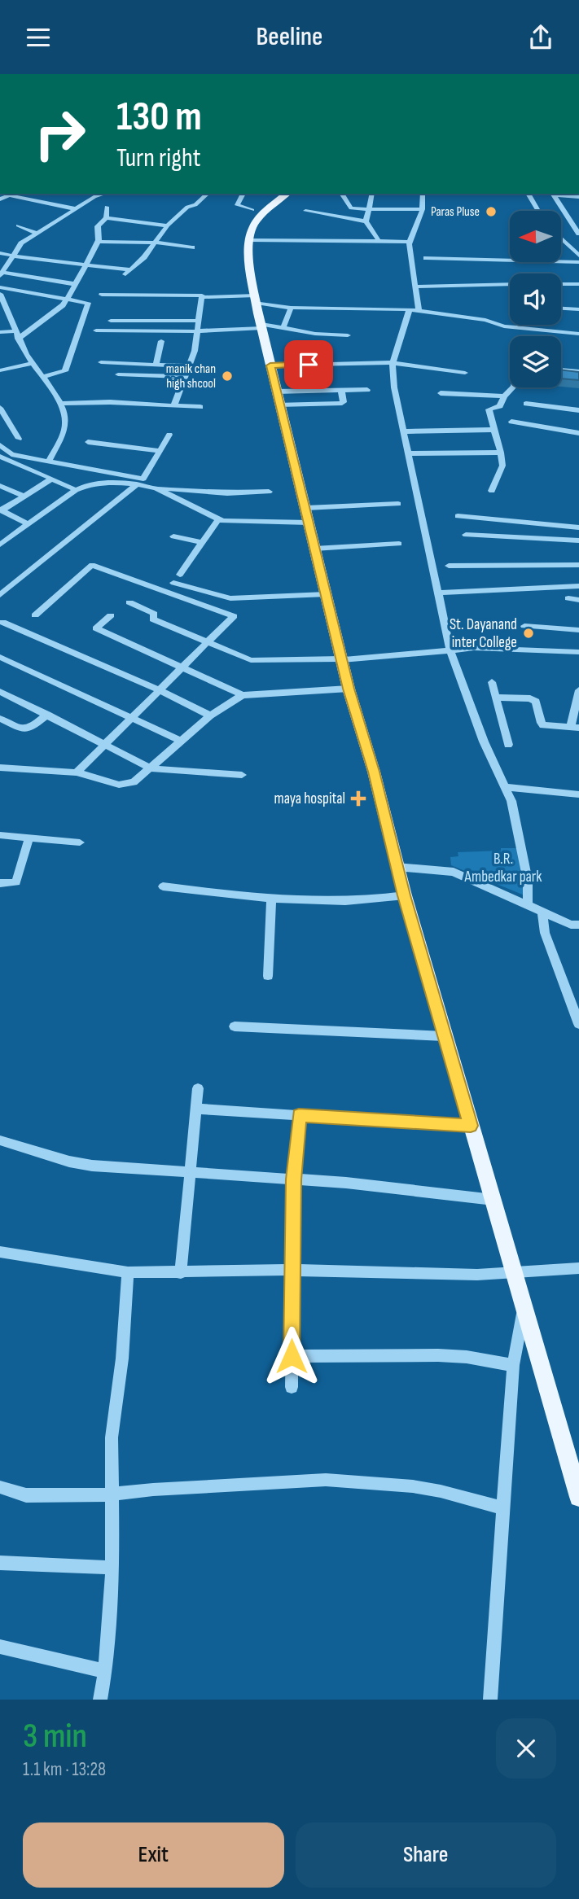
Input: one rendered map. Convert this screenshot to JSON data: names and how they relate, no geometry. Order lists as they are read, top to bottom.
{
  "parks": ["B.R. Ambedkar park"],
  "places": {
    "other": ["Paras Pluse", "manik chan high shcool", "St. Dayanand inter College"],
    "health": ["maya hospital"]
  },
  "north": "left",
  "page": {
    "header": "Beeline",
    "turn": ["130 m", "Turn right"],
    "heading": ["3 min", "1.1 km · 13:28"],
    "buttons": ["Exit", "Share"]
  }
}
